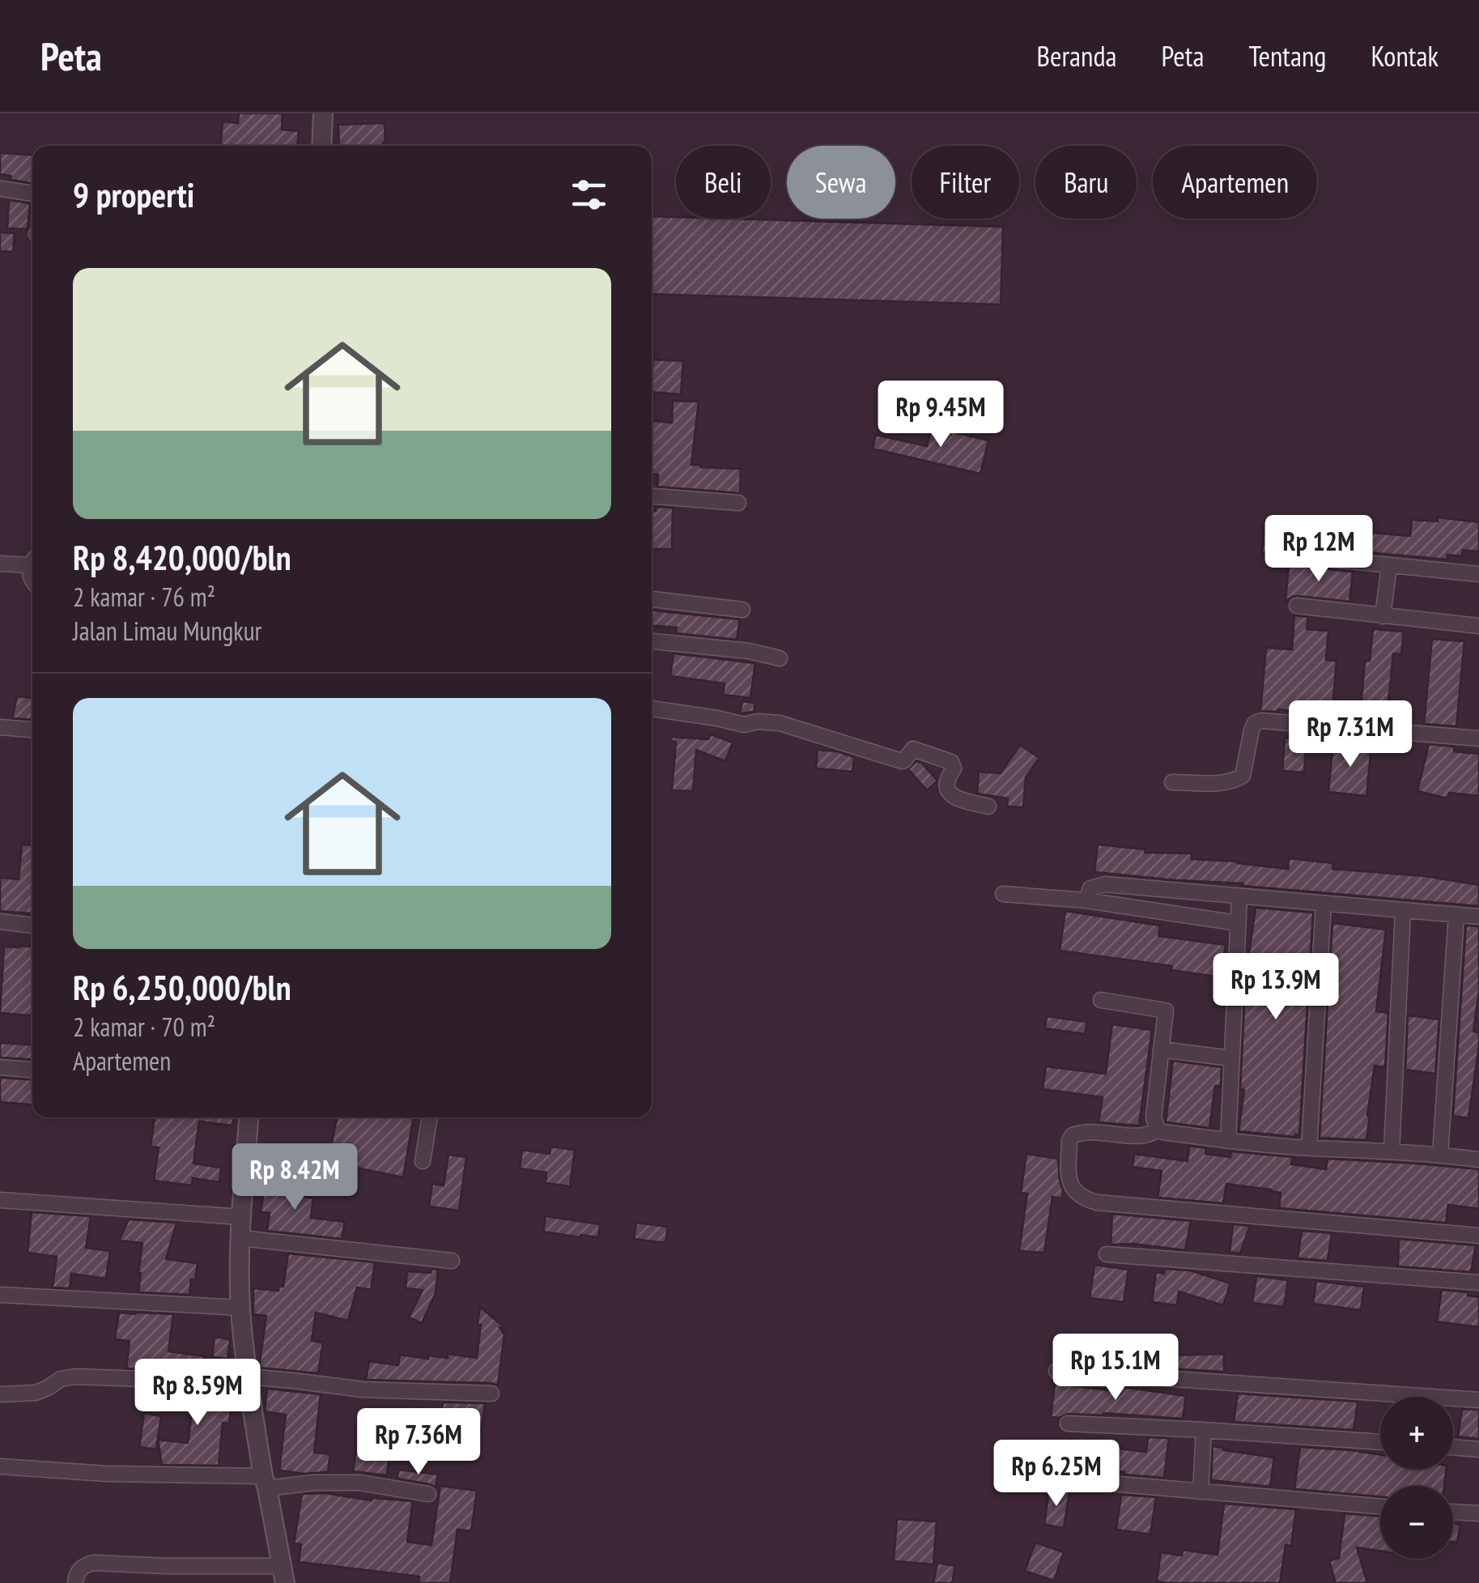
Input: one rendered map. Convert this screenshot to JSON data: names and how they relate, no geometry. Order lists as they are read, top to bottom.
{
  "page": {
    "header": "Peta",
    "nav": [
      "Beranda",
      "Peta",
      "Tentang",
      "Kontak"
    ],
    "chip": [
      "Beli",
      "Sewa",
      "Filter",
      "Baru",
      "Apartemen"
    ],
    "heading": "9 properti",
    "list": [
      {
        "name": "Rp 8,420,000/bln",
        "note": "2 kamar · 76 m² · Jalan Limau Mungkur"
      },
      {
        "name": "Rp 6,250,000/bln",
        "note": "2 kamar · 70 m² · Apartemen"
      }
    ],
    "price": [
      "Rp 9.45M",
      "Rp 12M",
      "Rp 7.31M",
      "Rp 13.9M",
      "Rp 8.42M",
      "Rp 15.1M",
      "Rp 8.59M",
      "Rp 7.36M",
      "Rp 6.25M"
    ],
    "map_buttons": ["+", "−"]
  }
}
